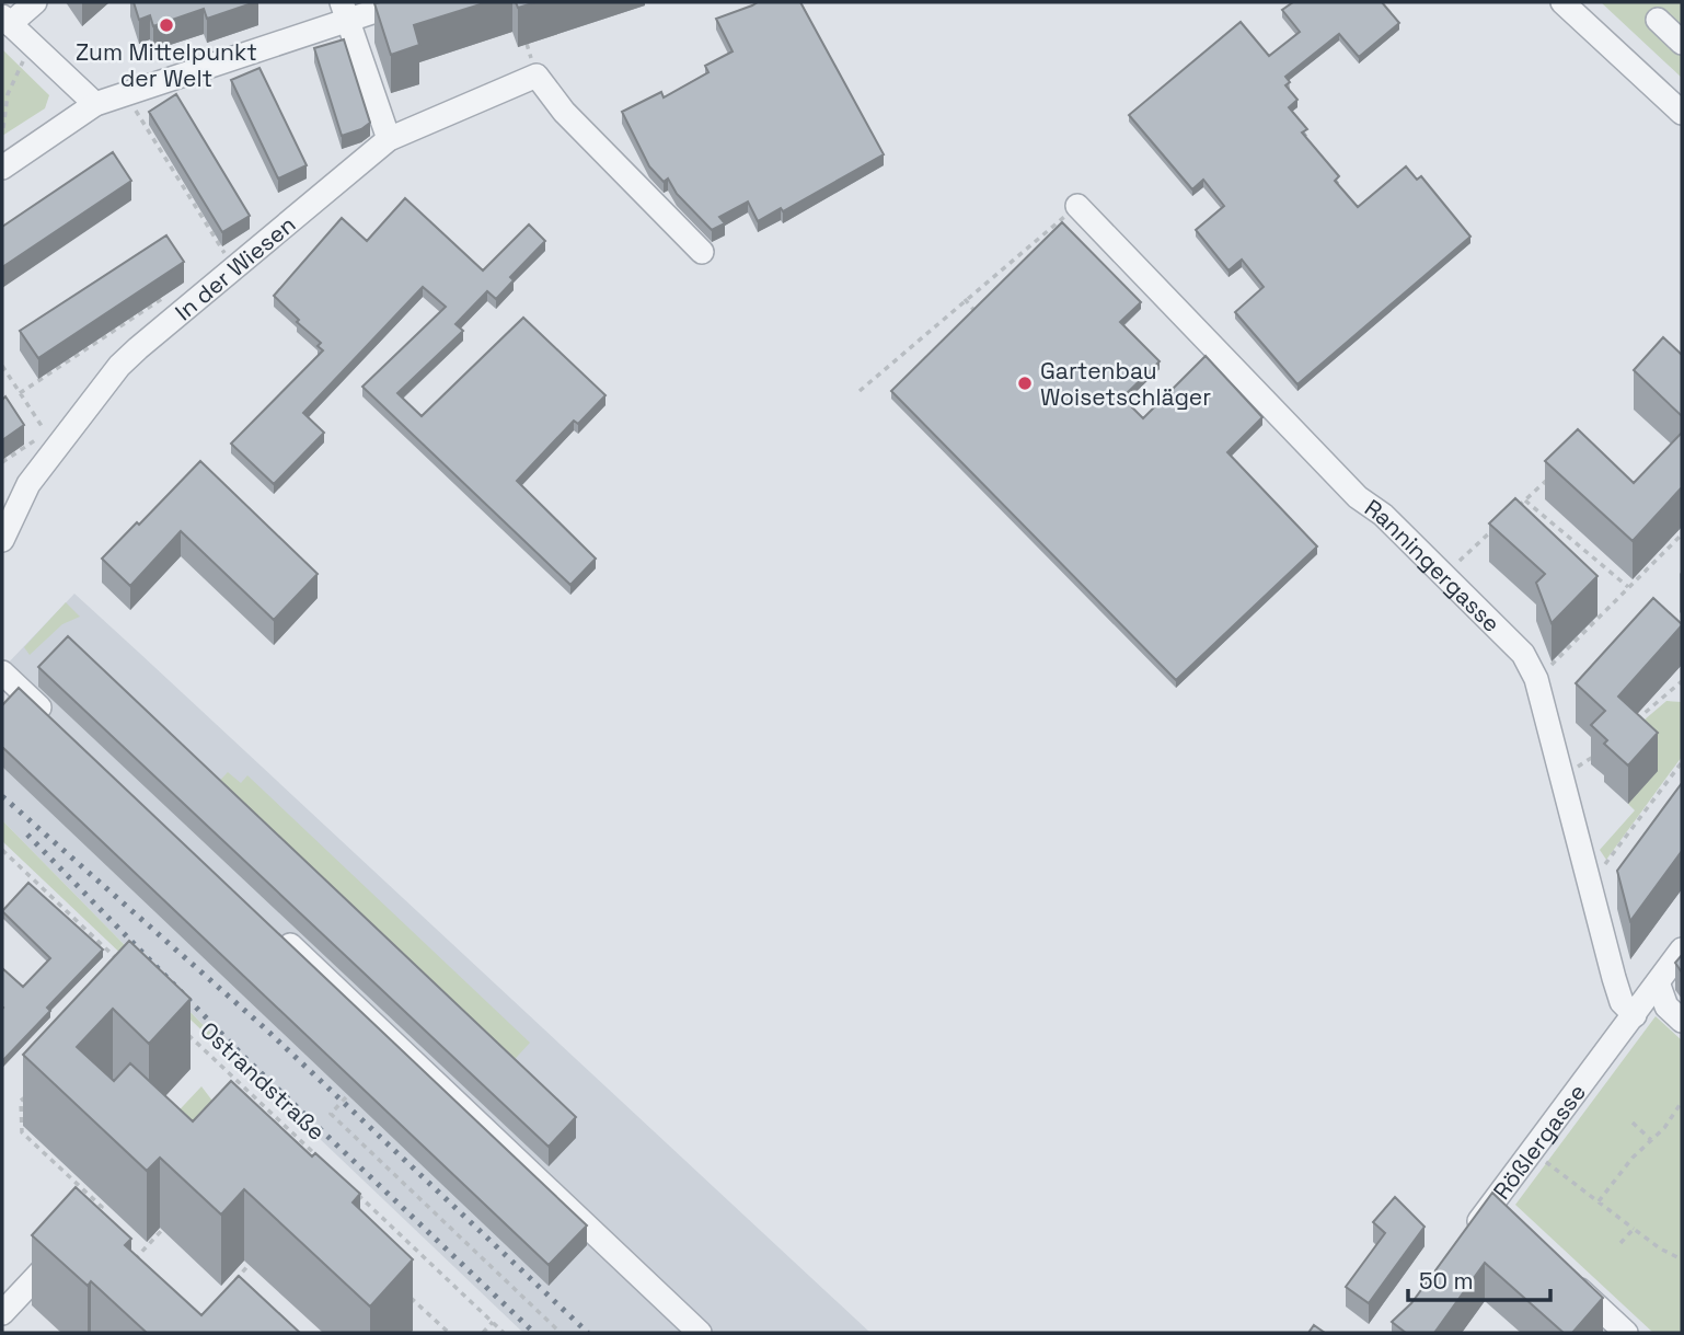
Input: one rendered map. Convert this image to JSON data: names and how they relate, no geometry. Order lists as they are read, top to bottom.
{
  "streets": {
    "street": ["In der Wiesen", "Ranningergasse", "Rößlergasse"],
    "path": ["Ostrandstraße"]
  },
  "crossings": [
    ["Ranningergasse", "Rößlergasse"]
  ],
  "places": ["Zum Mittelpunkt der Welt", "Gartenbau Woisetschläger"],
  "scale_bar": "50 m"
}
